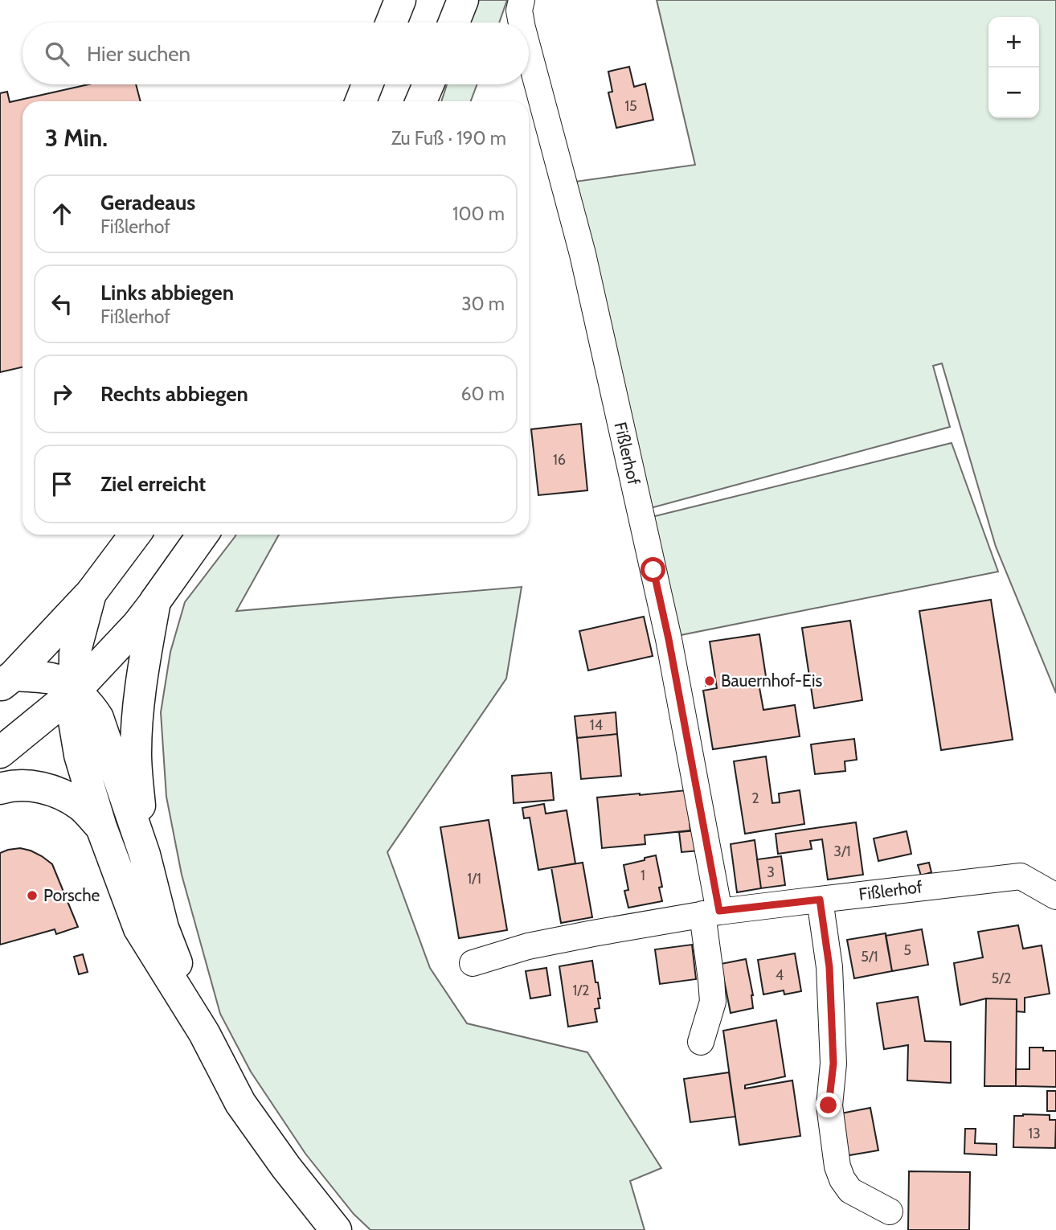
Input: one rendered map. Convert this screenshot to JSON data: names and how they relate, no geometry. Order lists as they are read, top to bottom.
{
  "streets": {
    "street": ["Fißlerhof"]
  },
  "places": ["Bauernhof-Eis", "Porsche"],
  "house_numbers": [
    "15",
    "16",
    "14",
    "2",
    "3/1",
    "3",
    "1",
    "1/1",
    "5",
    "5/1",
    "4",
    "5/2",
    "1/2",
    "13"
  ],
  "page": {
    "map_buttons": ["+", "−"],
    "search": "Hier suchen",
    "heading": ["3 Min.", "Zu Fuß · 190 m"],
    "list": [
      ["Geradeaus", "Fißlerhof", "100 m"],
      ["Links abbiegen", "Fißlerhof", "30 m"],
      ["Rechts abbiegen", "60 m"],
      "Ziel erreicht"
    ]
  }
}
